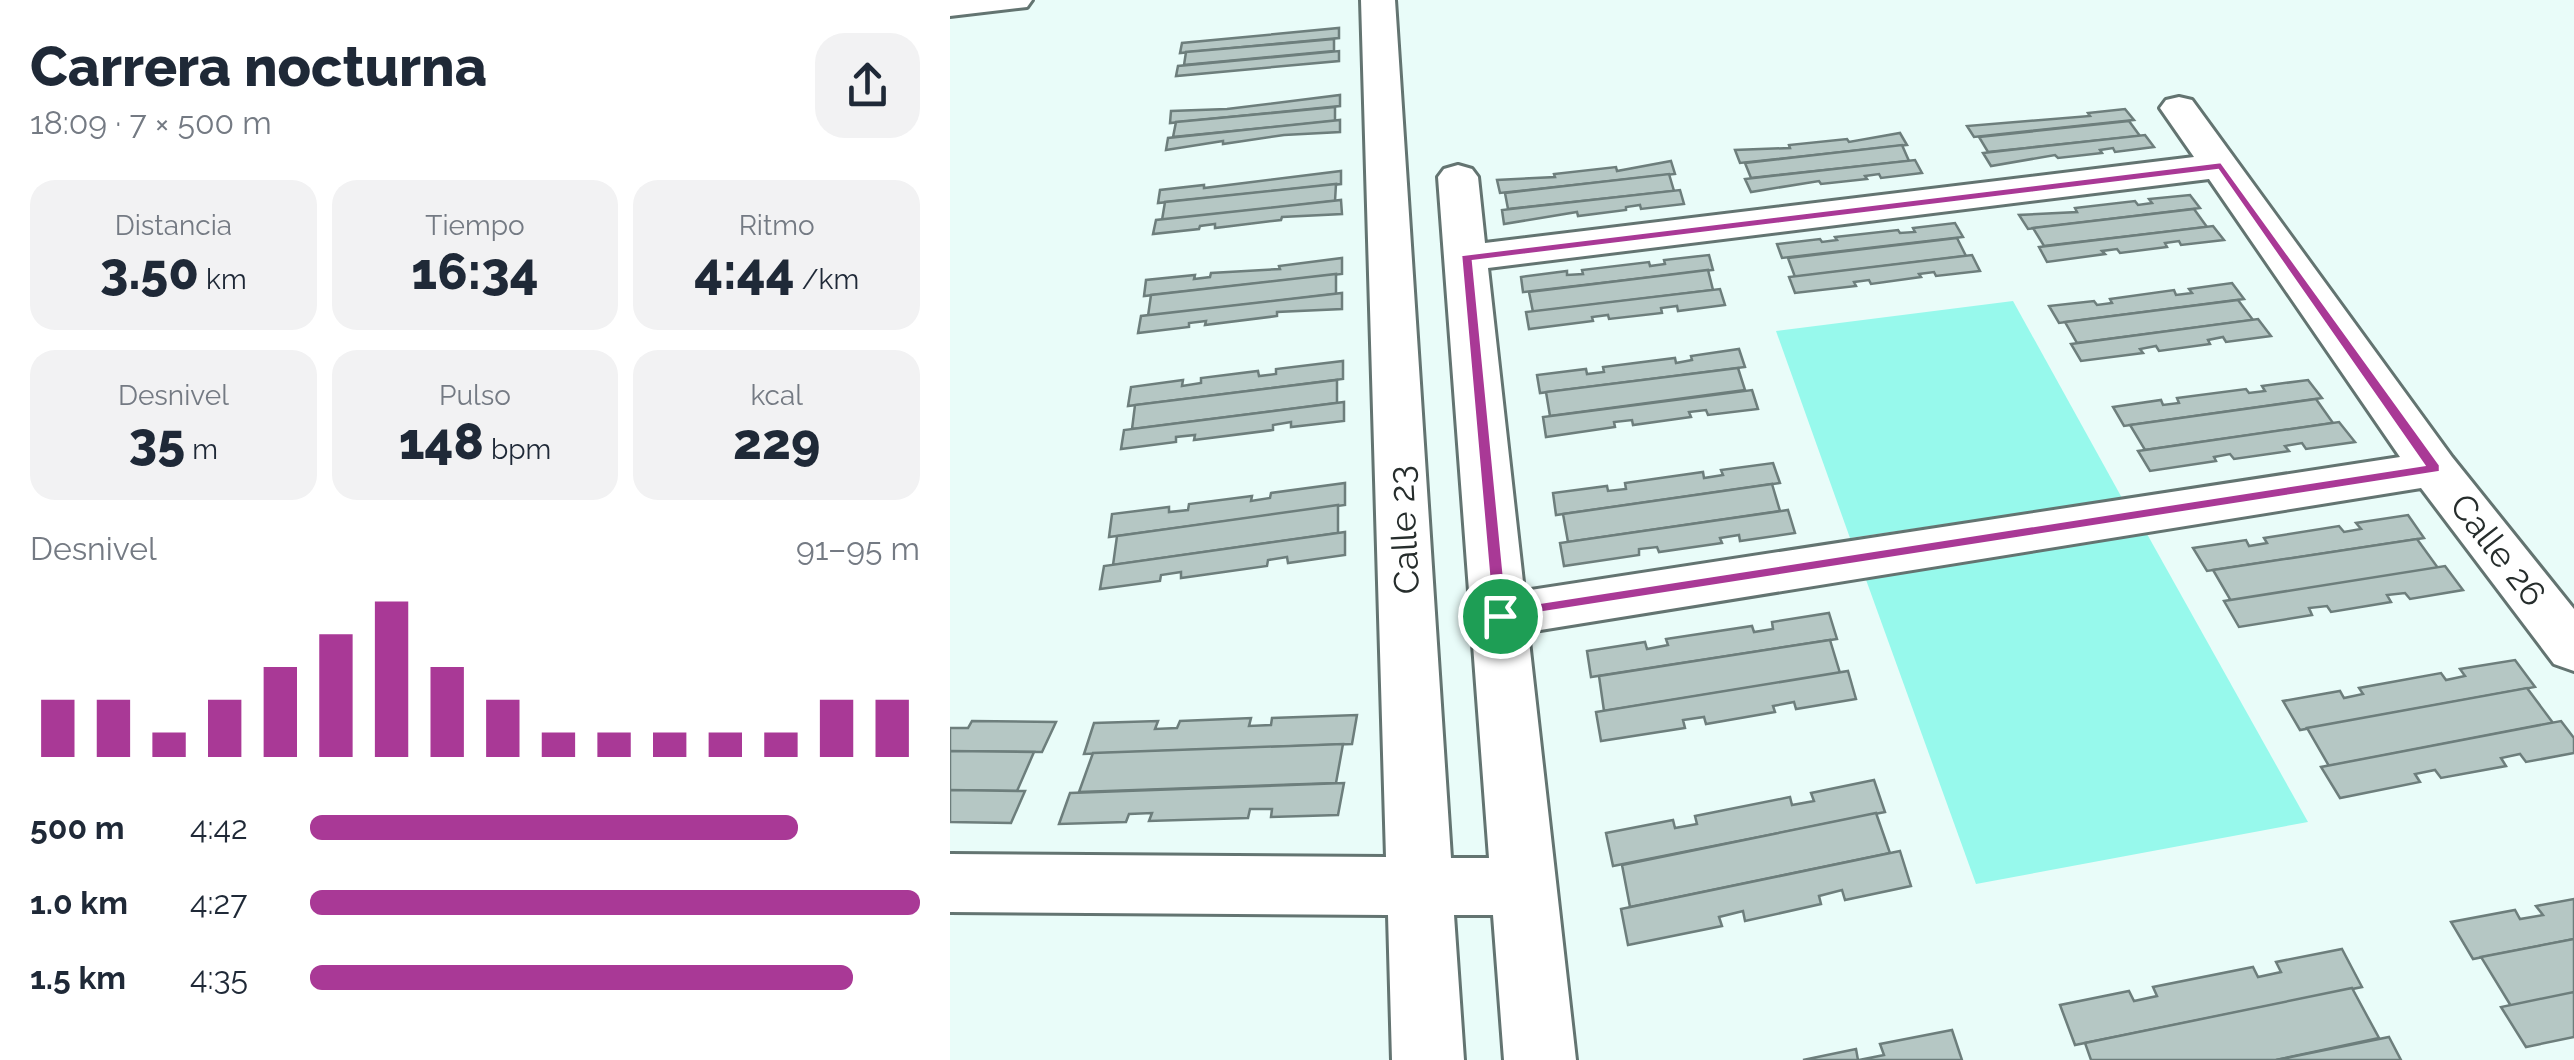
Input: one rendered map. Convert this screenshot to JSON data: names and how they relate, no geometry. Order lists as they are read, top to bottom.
{
  "streets": {
    "street": ["Calle 23", "Calle 26"]
  },
  "page": {
    "heading": ["Carrera nocturna", "18:09 · 7 × 500 m"],
    "stats": [
      ["Distancia", "3.50 km"],
      ["Tiempo", "16:34"],
      ["Ritmo", "4:44 /km"],
      ["Desnivel", "35 m"],
      ["Pulso", "148 bpm"],
      ["kcal", "229"]
    ],
    "chart": ["Desnivel", "91–95 m"],
    "list": [
      {
        "name": "500 m",
        "note": "4:42"
      },
      {
        "name": "1.0 km",
        "note": "4:27"
      },
      {
        "name": "1.5 km",
        "note": "4:35"
      }
    ]
  }
}
